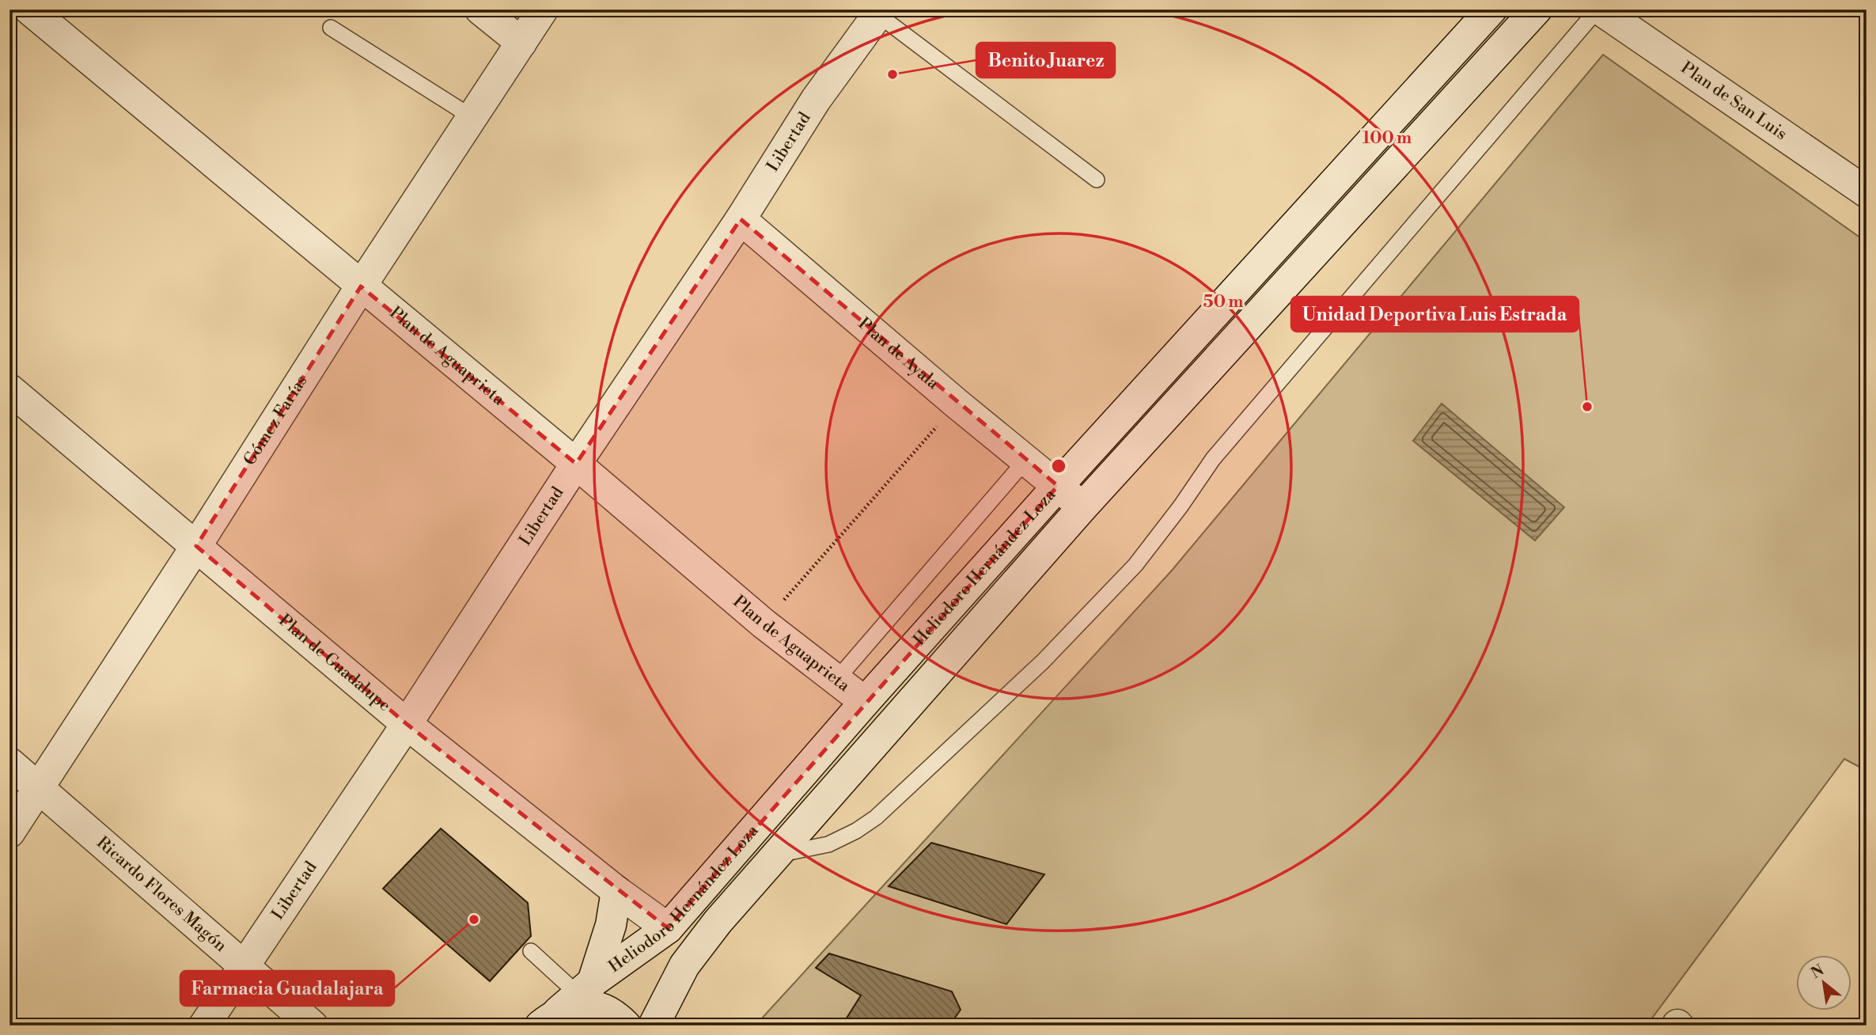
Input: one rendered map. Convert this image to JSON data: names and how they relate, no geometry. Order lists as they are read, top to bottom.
{
  "streets": {
    "street": [
      "Plan de San Luis",
      "Libertad",
      "Plan de Ayala",
      "Plan de Aguaprieta",
      "Gómez Farías",
      "Heliodoro Hernández Loza",
      "Plan de Guadalupe",
      "Ricardo Flores Magón"
    ]
  },
  "crossings": [
    ["Libertad", "Plan de Ayala"],
    ["Libertad", "Plan de Aguaprieta"],
    ["Libertad", "Plan de Guadalupe"],
    ["Libertad", "Ricardo Flores Magón"],
    ["Plan de Ayala", "Heliodoro Hernández Loza"],
    ["Plan de Aguaprieta", "Gómez Farías"],
    ["Plan de Aguaprieta", "Heliodoro Hernández Loza"],
    ["Gómez Farías", "Plan de Guadalupe"],
    ["Gómez Farías", "Ricardo Flores Magón"],
    ["Heliodoro Hernández Loza", "Plan de Guadalupe"]
  ],
  "places": ["Benito Juarez", "Unidad Deportiva Luis Estrada", "Farmacia Guadalajara"],
  "north": "top left",
  "rings": ["100 m", "50 m"]
}
